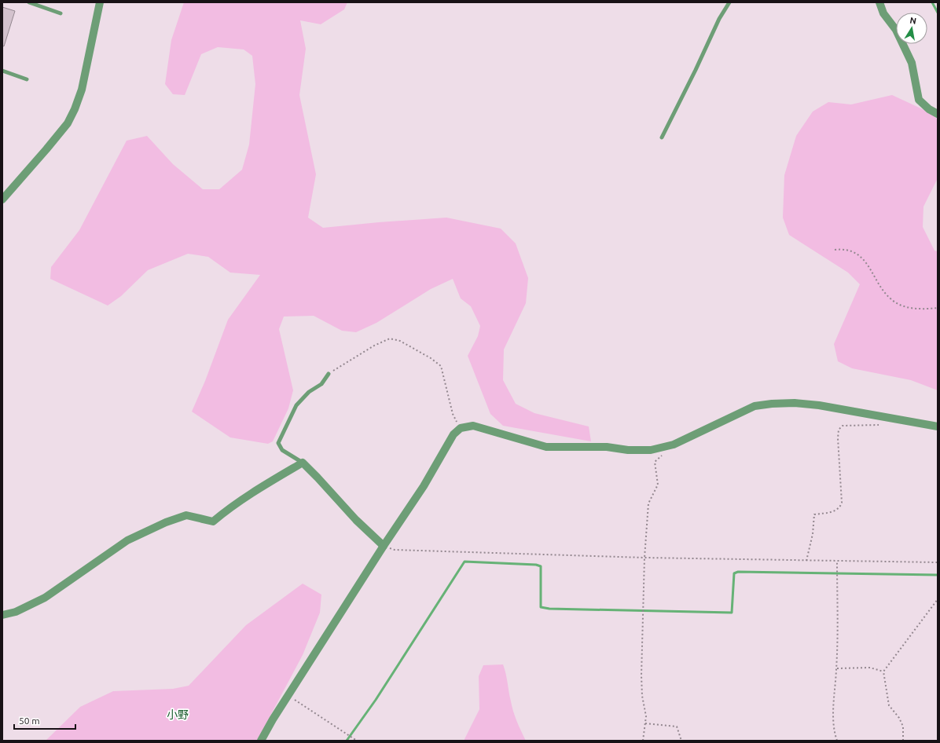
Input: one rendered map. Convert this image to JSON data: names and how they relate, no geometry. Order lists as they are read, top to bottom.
{
  "districts": ["小野"],
  "scale_bar": "50 m",
  "north": "top"
}
